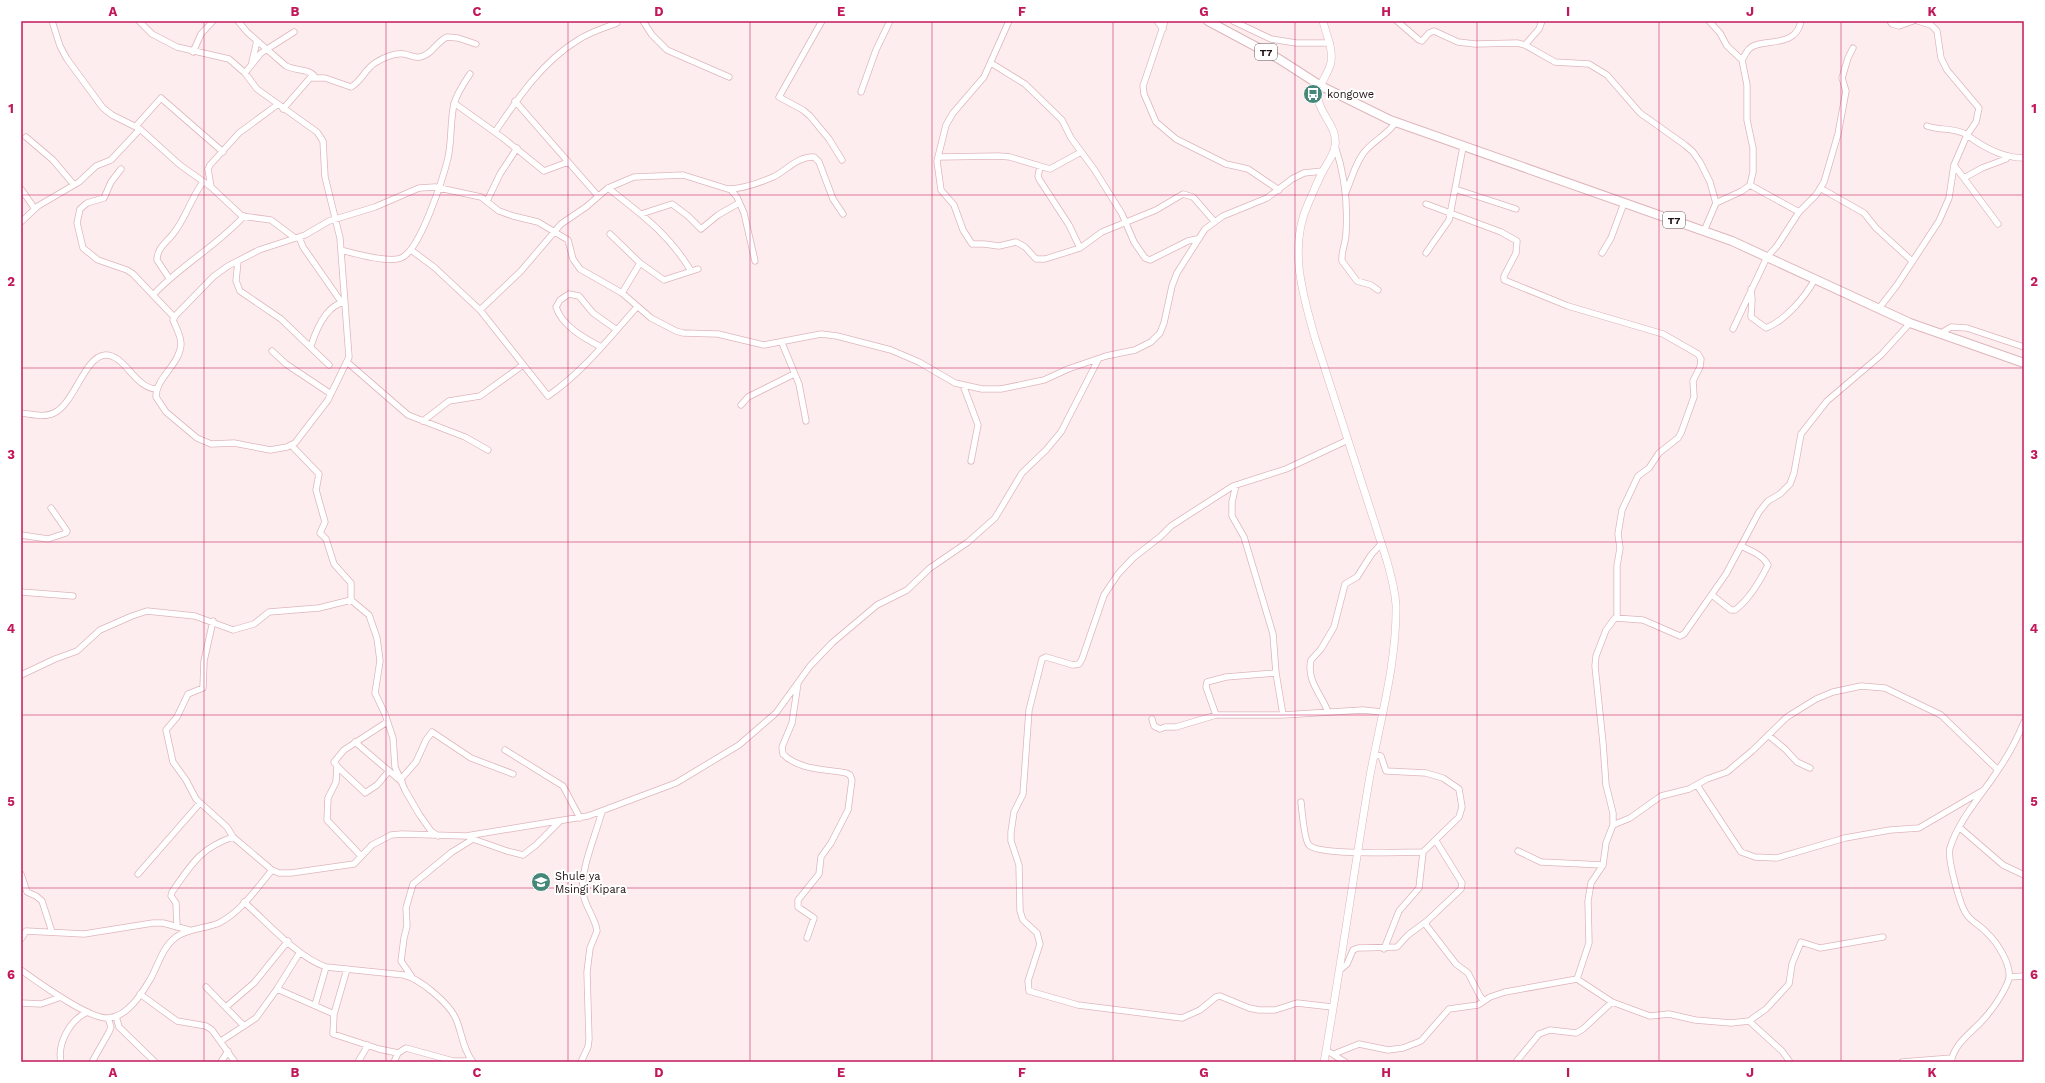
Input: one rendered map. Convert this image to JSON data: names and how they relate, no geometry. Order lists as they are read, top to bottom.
{
  "streets": {
    "highway": ["T7"]
  },
  "places": {
    "bus stop": ["kongowe"],
    "school or university": ["Shule ya Msingi Kipara"]
  },
  "grid": {
    "columns": [
      "A",
      "B",
      "C",
      "D",
      "E",
      "F",
      "G",
      "H",
      "I",
      "J",
      "K"
    ],
    "rows": [
      "1",
      "2",
      "3",
      "4",
      "5",
      "6"
    ]
  }
}
